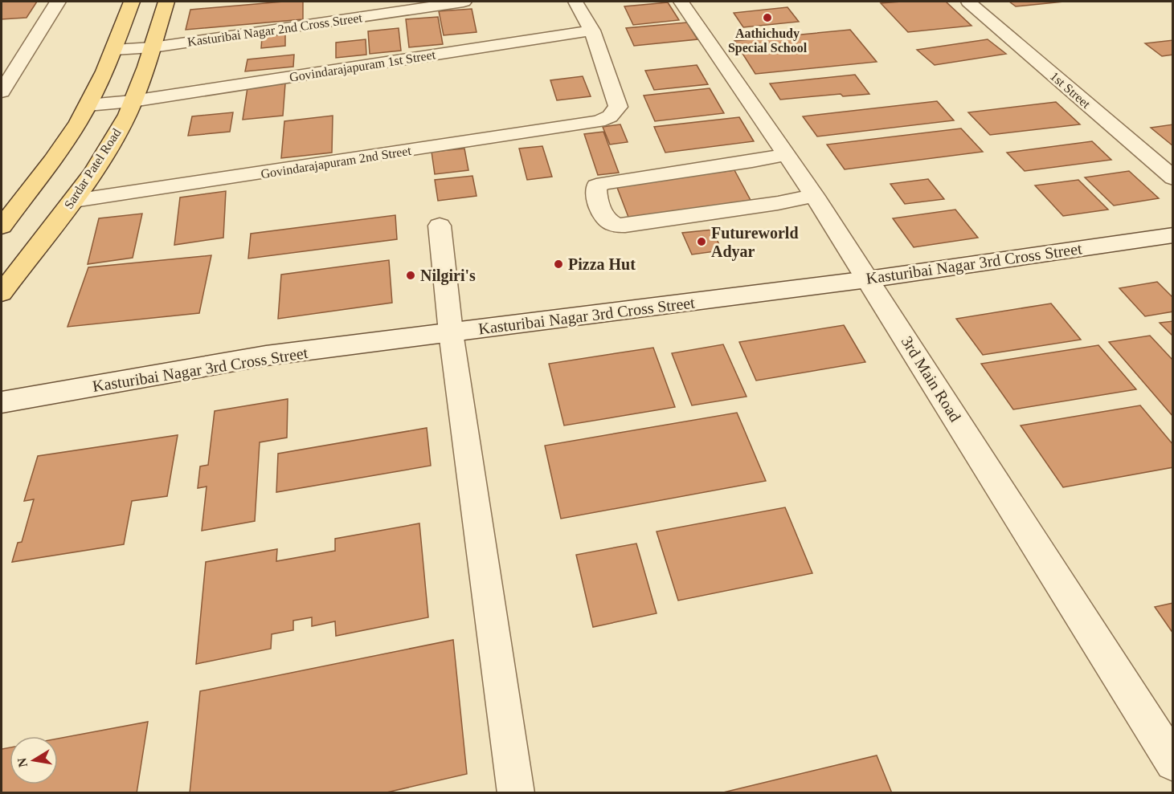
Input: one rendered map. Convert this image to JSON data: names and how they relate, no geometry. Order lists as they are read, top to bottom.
{
  "streets": {
    "main road": ["Sardar Patel Road"],
    "street": [
      "Kasturibai Nagar 2nd Cross Street",
      "Govindarajapuram 1st Street",
      "1st Street",
      "Govindarajapuram 2nd Street",
      "Kasturibai Nagar 3rd Cross Street",
      "3rd Main Road"
    ]
  },
  "crossings": [
    ["Kasturibai Nagar 2nd Cross Street", "Sardar Patel Road"],
    ["Govindarajapuram 1st Street", "Govindarajapuram 2nd Street"],
    ["Govindarajapuram 1st Street", "Sardar Patel Road"],
    ["Govindarajapuram 2nd Street", "Sardar Patel Road"],
    ["Kasturibai Nagar 3rd Cross Street", "3rd Main Road"]
  ],
  "places": [
    "Aathichudy Special School",
    "Futureworld Adyar",
    "Pizza Hut",
    "Nilgiri's"
  ],
  "north": "left"
}
